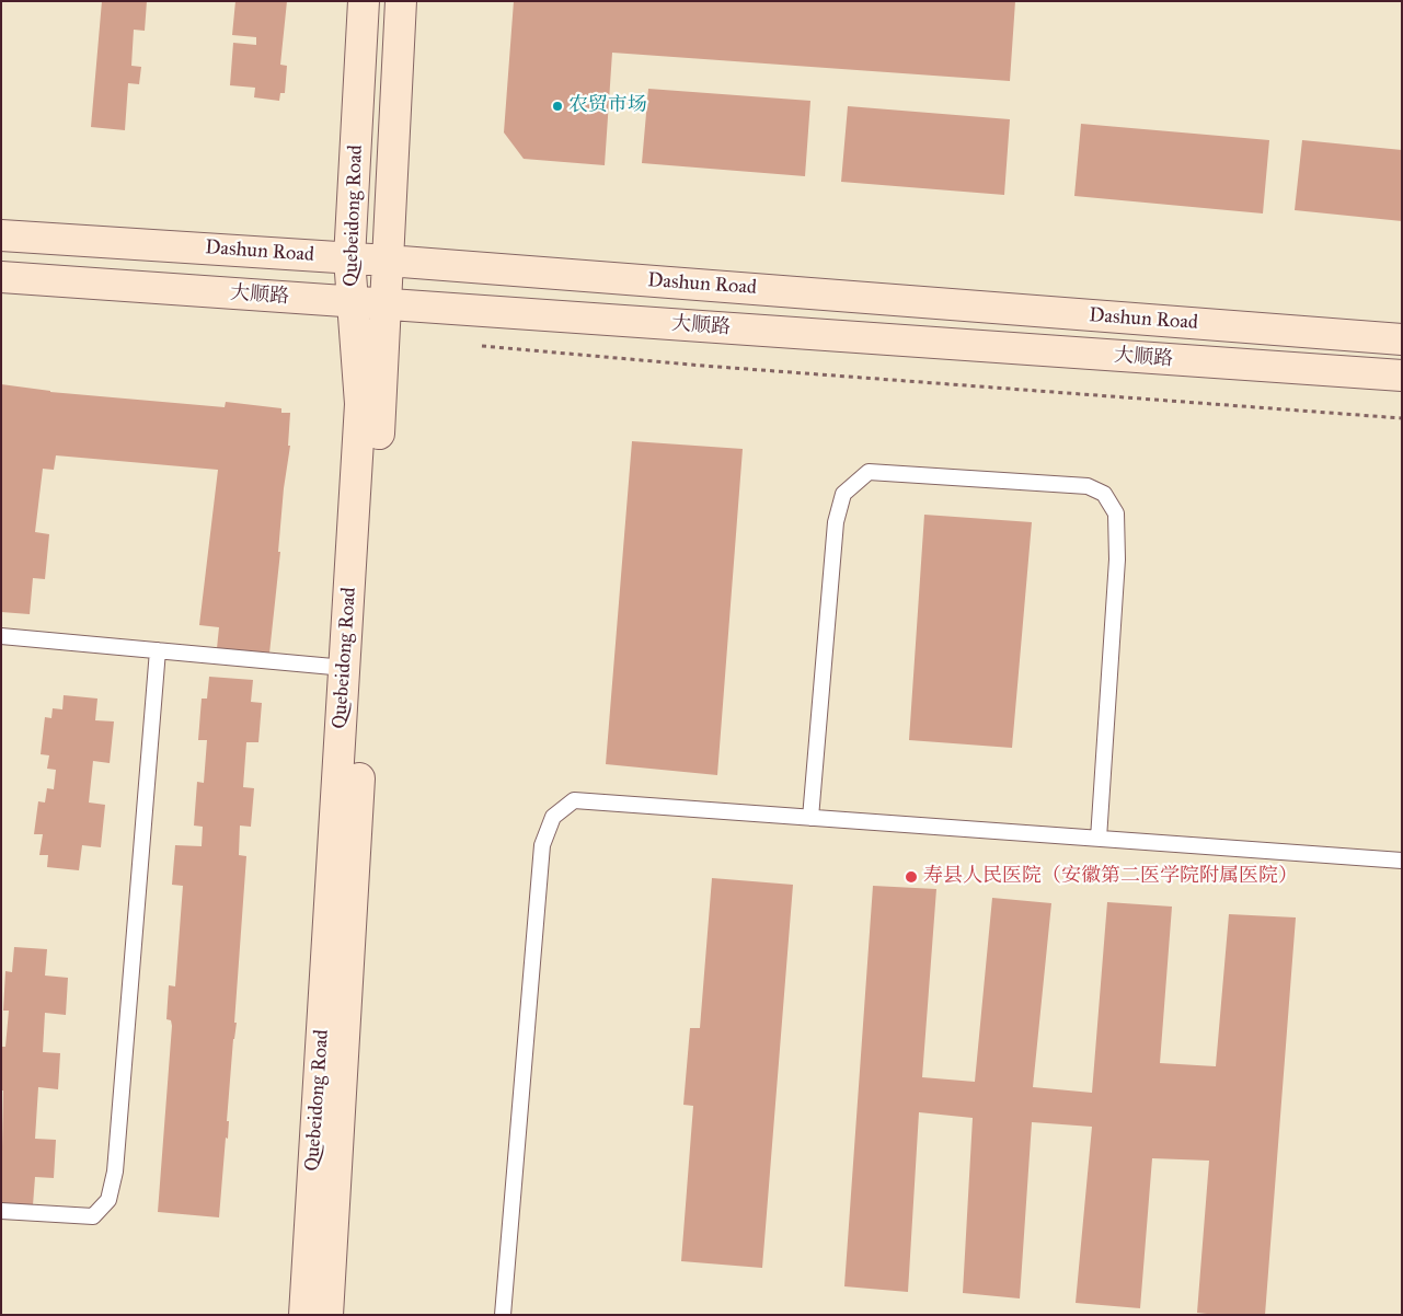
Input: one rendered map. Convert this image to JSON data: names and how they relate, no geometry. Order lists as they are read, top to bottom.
{
  "streets": {
    "street": ["Quebeidong Road", "Dashun Road", "大顺路"]
  },
  "crossings": [
    ["Quebeidong Road", "Dashun Road"],
    ["Quebeidong Road", "大顺路"]
  ],
  "places": ["农贸市场", "寿县人民医院（安徽第二医学院附属医院）"]
}
